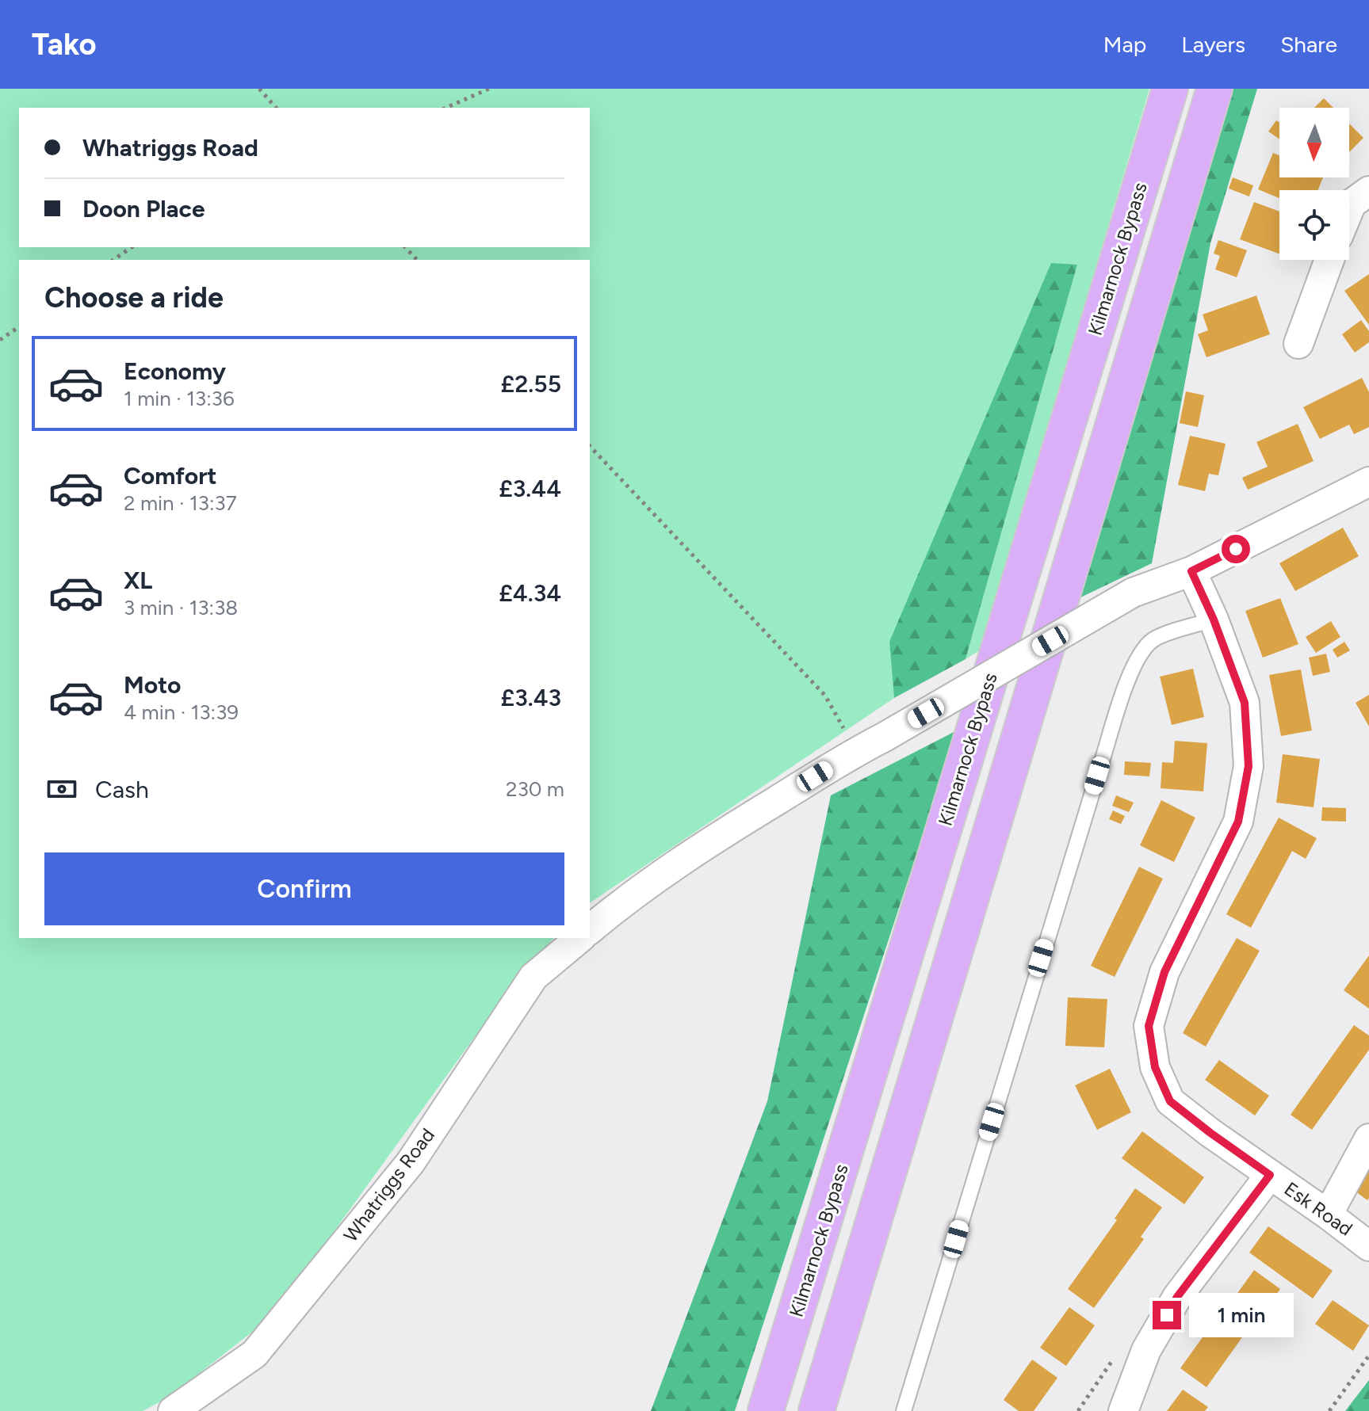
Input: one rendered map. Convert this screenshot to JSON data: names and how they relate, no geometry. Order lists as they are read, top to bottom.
{
  "streets": {
    "highway": ["Kilmarnock Bypass"],
    "street": ["Whatriggs Road", "Esk Road"]
  },
  "north": "bottom",
  "page": {
    "header": "Tako",
    "nav": ["Map", "Layers", "Share"],
    "banner": ["Whatriggs Road", "Doon Place"],
    "heading": "Choose a ride",
    "list": [
      {
        "name": "Economy",
        "note": "1 min · 13:36",
        "value": "£2.55"
      },
      {
        "name": "Comfort",
        "note": "2 min · 13:37",
        "value": "£3.44"
      },
      {
        "name": "XL",
        "note": "3 min · 13:38",
        "value": "£4.34"
      },
      {
        "name": "Moto",
        "note": "4 min · 13:39",
        "value": "£3.43"
      }
    ],
    "pay": ["Cash", "230 m"],
    "buttons": "Confirm",
    "bubble": "1 min"
  }
}
